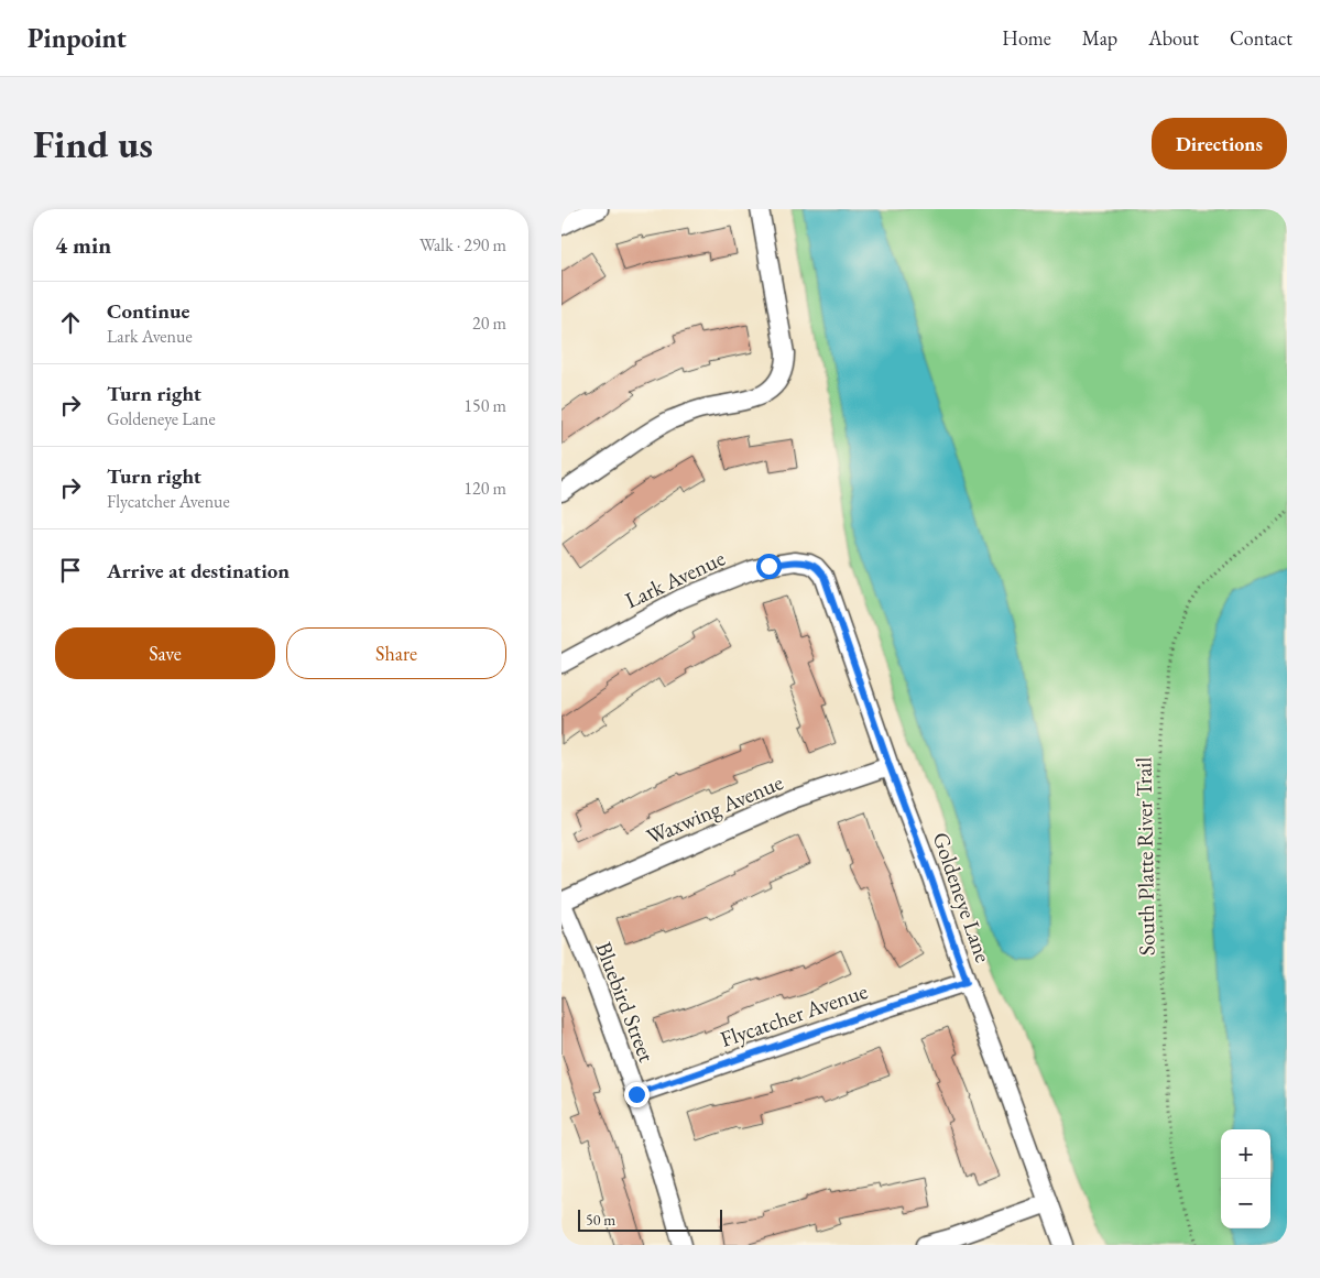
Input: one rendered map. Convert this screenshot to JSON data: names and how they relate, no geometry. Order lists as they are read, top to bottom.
{
  "streets": {
    "street": [
      "Lark Avenue",
      "Waxwing Avenue",
      "Goldeneye Lane",
      "Bluebird Street",
      "Flycatcher Avenue"
    ],
    "path": ["South Platte River Trail"]
  },
  "crossings": [
    ["Lark Avenue", "Goldeneye Lane"],
    ["Waxwing Avenue", "Goldeneye Lane"],
    ["Waxwing Avenue", "Bluebird Street"],
    ["Goldeneye Lane", "Flycatcher Avenue"],
    ["Bluebird Street", "Flycatcher Avenue"]
  ],
  "scale_bar": "50 m",
  "page": {
    "header": "Pinpoint",
    "nav": [
      "Home",
      "Map",
      "About",
      "Contact"
    ],
    "buttons": [
      "Directions",
      ["Save", "Share"]
    ],
    "title": "Find us",
    "heading": ["4 min", "Walk · 290 m"],
    "list": [
      ["Continue", "Lark Avenue", "20 m"],
      ["Turn right", "Goldeneye Lane", "150 m"],
      ["Turn right", "Flycatcher Avenue", "120 m"],
      "Arrive at destination"
    ],
    "map_buttons": ["+", "−"],
    "scale": "50 m"
  }
}
